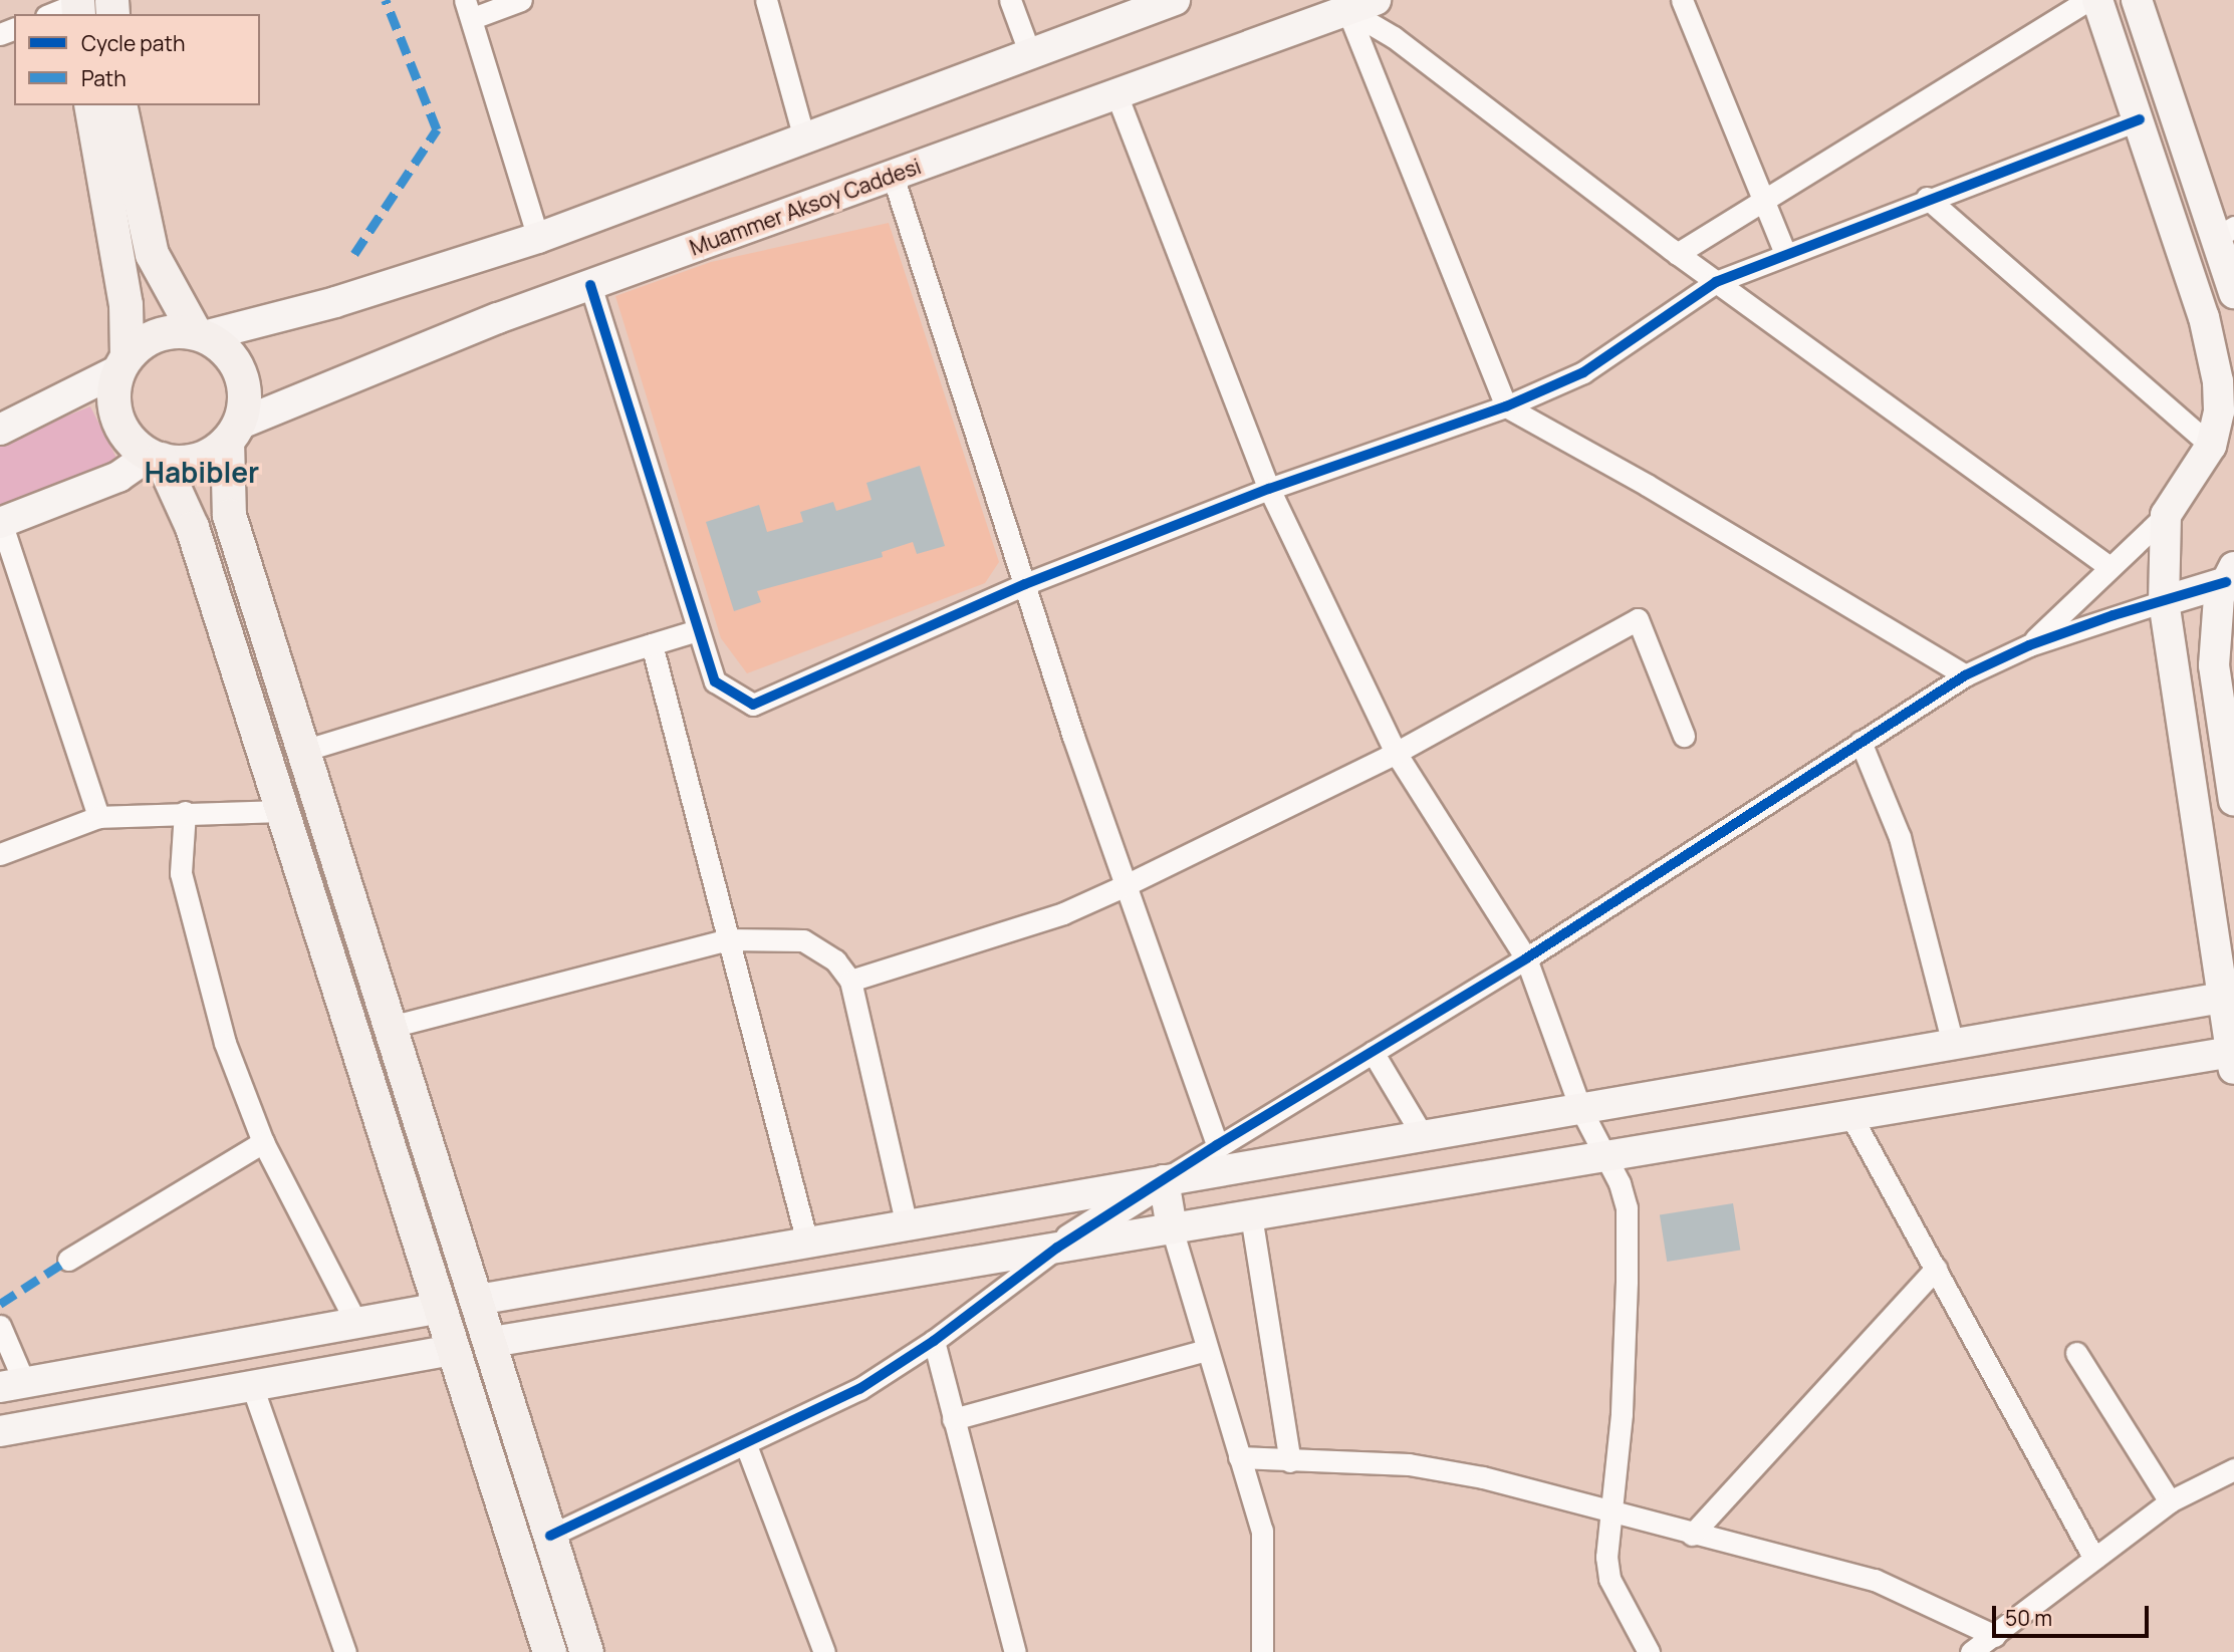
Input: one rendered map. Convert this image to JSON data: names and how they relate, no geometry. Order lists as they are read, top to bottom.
{
  "streets": {
    "street": ["Muammer Aksoy Caddesi"]
  },
  "districts": ["Habibler"],
  "legend": ["Cycle path", "Path"],
  "scale_bar": "50 m"
}
